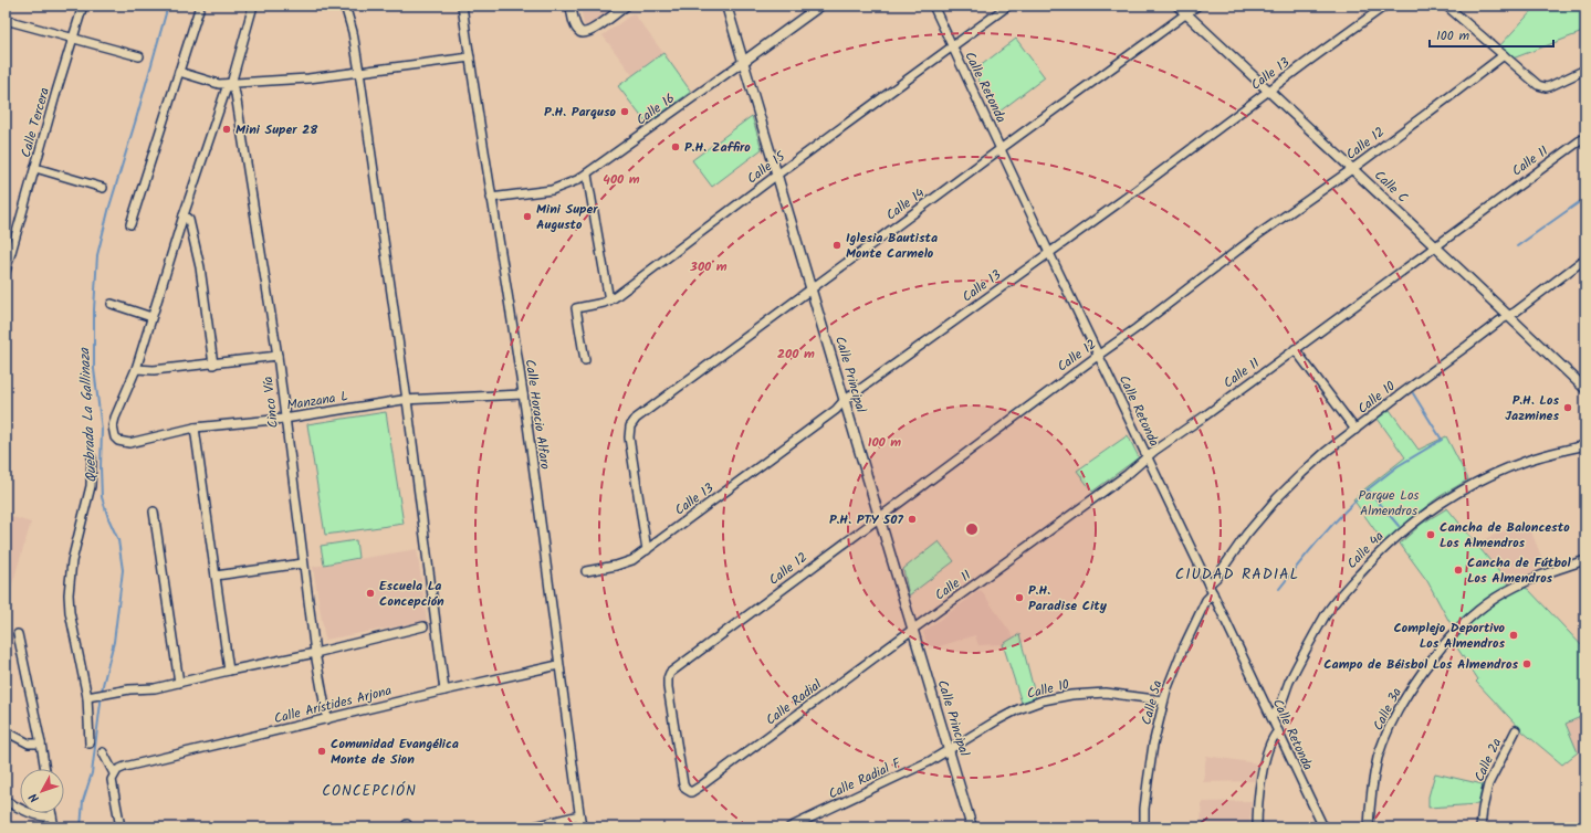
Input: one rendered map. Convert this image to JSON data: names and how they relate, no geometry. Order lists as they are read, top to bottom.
{
  "streets": {
    "street": [
      "Calle 13",
      "Calle Retonda",
      "Calle 16",
      "Calle Tercera",
      "Calle 12",
      "Calle 11",
      "Calle 15",
      "Calle C",
      "Calle 14",
      "Calle Principal",
      "Calle 10",
      "Manzana L",
      "Cinco Vía",
      "Calle Horacio Alfaro",
      "Calle 4a",
      "Calle Radial",
      "Calle 5a",
      "Calle Arístides Arjona",
      "Calle 3a",
      "Calle 2a",
      "Calle Radial F"
    ]
  },
  "crossings": [
    ["Calle 13", "Calle Retonda"],
    ["Calle 13", "Calle C"],
    ["Calle 13", "Calle 14"],
    ["Calle 13", "Calle Principal"],
    ["Calle Retonda", "Calle 12"],
    ["Calle Retonda", "Calle 11"],
    ["Calle Retonda", "Calle 15"],
    ["Calle Retonda", "Calle 14"],
    ["Calle Retonda", "Calle 10"],
    ["Calle Retonda", "Calle 4a"],
    ["Calle Retonda", "Calle 5a"],
    ["Calle 16", "Calle Principal"],
    ["Calle 16", "Calle Horacio Alfaro"],
    ["Calle 12", "Calle C"],
    ["Calle 12", "Calle Principal"],
    ["Calle 12", "Calle Radial"],
    ["Calle 11", "Calle C"],
    ["Calle 11", "Calle Principal"],
    ["Calle 11", "Calle Radial"],
    ["Calle 15", "Calle Principal"],
    ["Calle C", "Calle 14"],
    ["Calle C", "Calle 10"],
    ["Calle 14", "Calle Principal"],
    ["Calle Principal", "Calle 10"],
    ["Calle Principal", "Calle Radial"],
    ["Calle Principal", "Calle Radial F"],
    ["Calle 10", "Calle 5a"],
    ["Calle 10", "Calle Radial F"],
    ["Manzana L", "Cinco Vía"],
    ["Manzana L", "Calle Horacio Alfaro"],
    ["Cinco Vía", "Calle Arístides Arjona"],
    ["Calle Horacio Alfaro", "Calle Arístides Arjona"]
  ],
  "districts": ["CIUDAD RADIAL", "CONCEPCIÓN"],
  "water": ["Quebrada La Gallinaza"],
  "parks": ["Parque Los Almendros"],
  "places": [
    "P.H. Parquso",
    "Mini Super 28",
    "P.H. Zaffiro",
    "Mini Super Augusto",
    "Iglesia Bautista Monte Carmelo",
    "P.H. Los Jazmines",
    "P.H. PTY 507",
    "Cancha de Baloncesto Los Almendros",
    "Cancha de Fútbol Los Almendros",
    "Escuela La Concepción",
    "P.H. Paradise City",
    "Complejo Deportivo Los Almendros",
    "Campo de Béisbol Los Almendros",
    "Comunidad Evangélica Monte de Sion"
  ],
  "scale_bar": "100 m",
  "north": "bottom left",
  "rings": [
    "400 m",
    "300 m",
    "200 m",
    "100 m"
  ]
}
